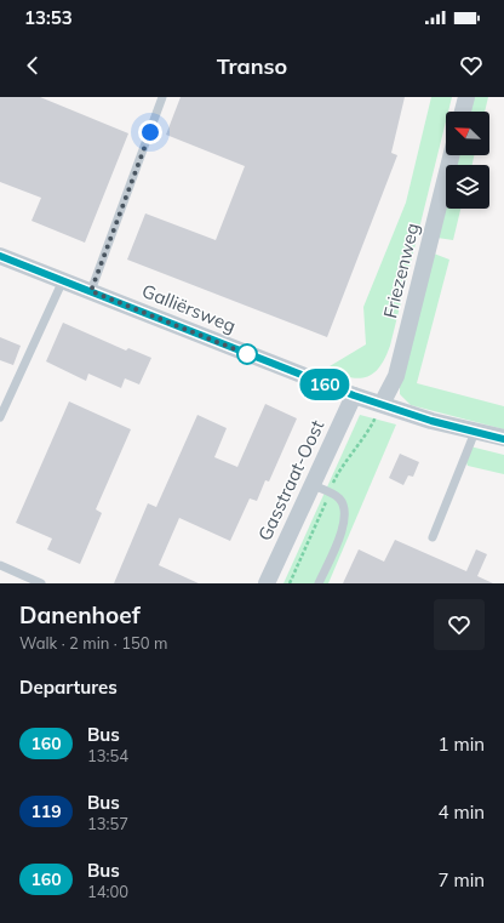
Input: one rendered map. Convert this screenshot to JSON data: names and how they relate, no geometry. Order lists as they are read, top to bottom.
{
  "streets": {
    "street": ["Friezenweg", "Galliërsweg", "Gasstraat-Oost"]
  },
  "crossings": [
    ["Friezenweg", "Galliërsweg"],
    ["Galliërsweg", "Gasstraat-Oost"]
  ],
  "lines": ["bus line 160"],
  "north": "top left",
  "page": {
    "status": "13:53",
    "header": "Transo",
    "on_map": "160",
    "heading": [
      ["Danenhoef", "Walk · 2 min · 150 m"],
      "Departures"
    ],
    "list": [
      {
        "mark": "160",
        "name": "Bus",
        "note": "13:54",
        "value": "1 min"
      },
      {
        "mark": "119",
        "name": "Bus",
        "note": "13:57",
        "value": "4 min"
      },
      {
        "mark": "160",
        "name": "Bus",
        "note": "14:00",
        "value": "7 min"
      }
    ]
  }
}
